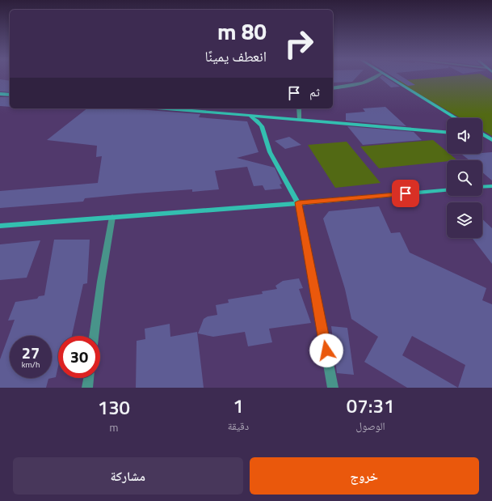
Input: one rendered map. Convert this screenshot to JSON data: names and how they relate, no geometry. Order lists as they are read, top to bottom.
{
  "page": {
    "turn": ["80 m", "انعطف يمينًا"],
    "then": "ثم",
    "speed": "27 km/h",
    "limit": "30",
    "eta": [
      "07:31",
      "الوصول",
      "1",
      "دقيقة",
      "130",
      "m"
    ],
    "buttons": ["خروج", "مشاركة"]
  }
}
